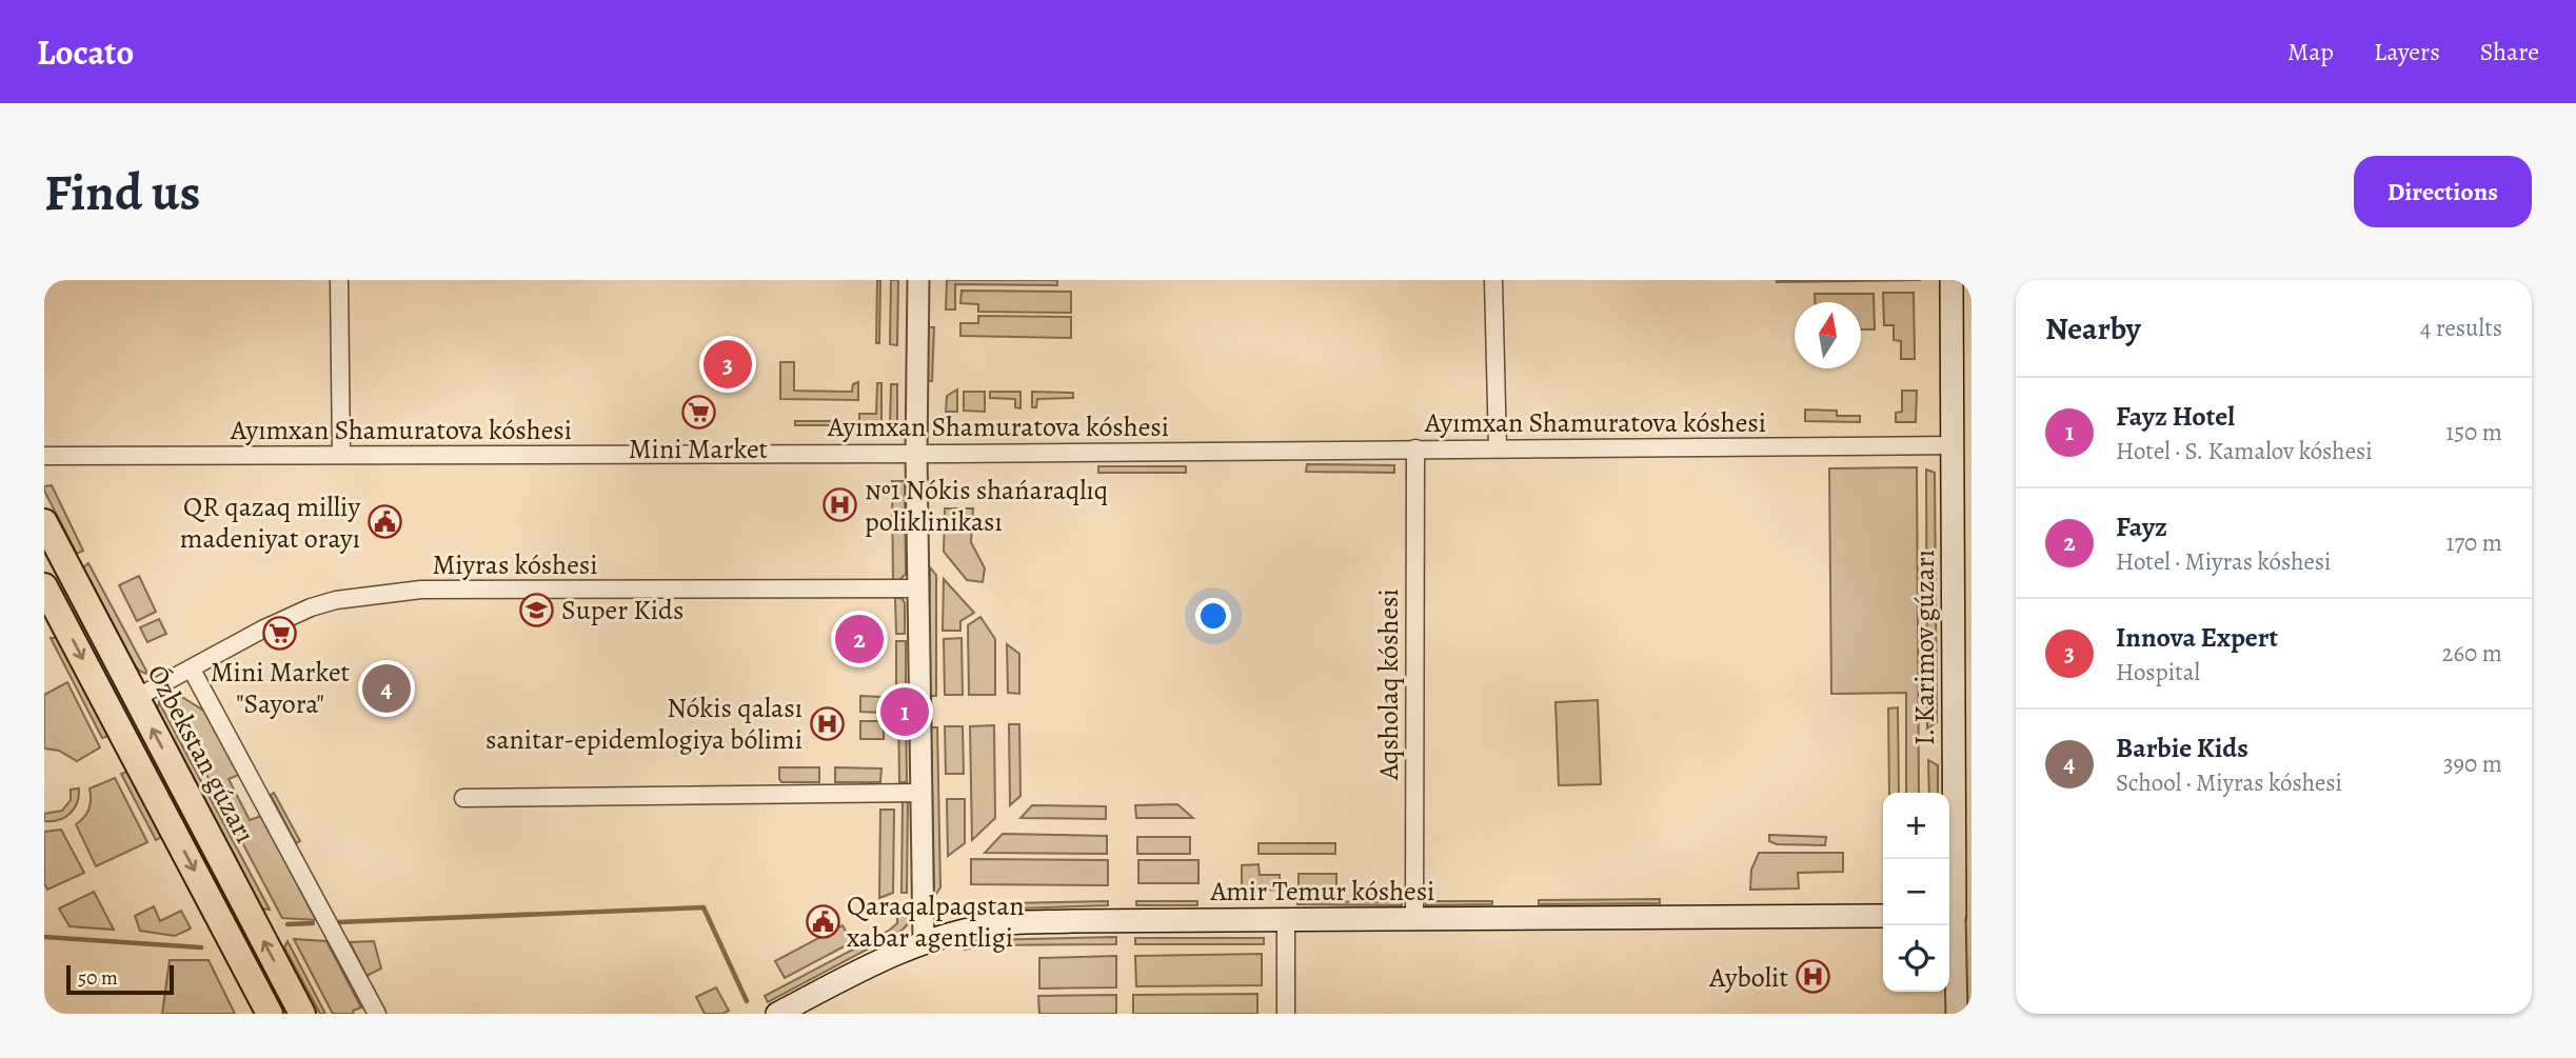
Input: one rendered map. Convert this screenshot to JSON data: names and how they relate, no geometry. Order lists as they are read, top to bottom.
{
  "streets": {
    "main road": ["I. Karimov gúzarı", "Ózbekstan gúzarı", "Amir Temur kóshesi"],
    "street": ["Ayımxan Shamuratova kóshesi", "Miyras kóshesi", "Aqsholaq kóshesi"]
  },
  "crossings": [
    ["Ayımxan Shamuratova kóshesi", "I. Karimov gúzarı"],
    ["Ayımxan Shamuratova kóshesi", "Aqsholaq kóshesi"],
    ["Miyras kóshesi", "Ózbekstan gúzarı"],
    ["Aqsholaq kóshesi", "Amir Temur kóshesi"]
  ],
  "places": {
    "supermarket": ["Mini Market", "Mini Market \"Sayora\""],
    "hospital": ["№1 Nókis shańaraqlıq poliklinikası", "Nókis qalası sanitar-epidemlogiya bólimi", "Aybolit"],
    "public building": ["QR qazaq milliy madeniyat orayı", "Qaraqalpaqstan xabar agentligi"],
    "school or university": ["Super Kids"]
  },
  "scale_bar": "50 m",
  "north": "top",
  "page": {
    "header": "Locato",
    "nav": ["Map", "Layers", "Share"],
    "buttons": "Directions",
    "title": "Find us",
    "heading": ["Nearby", "4 results"],
    "pins": [
      "3",
      "2",
      "4",
      "1"
    ],
    "list": [
      {
        "mark": "1",
        "name": "Fayz Hotel",
        "note": "Hotel · S. Kamalov kóshesi",
        "value": "150 m"
      },
      {
        "mark": "2",
        "name": "Fayz",
        "note": "Hotel · Miyras kóshesi",
        "value": "170 m"
      },
      {
        "mark": "3",
        "name": "Innova Expert",
        "note": "Hospital",
        "value": "260 m"
      },
      {
        "mark": "4",
        "name": "Barbie Kids",
        "note": "School · Miyras kóshesi",
        "value": "390 m"
      }
    ],
    "map_buttons": ["+", "−"],
    "scale": "50 m"
  }
}
